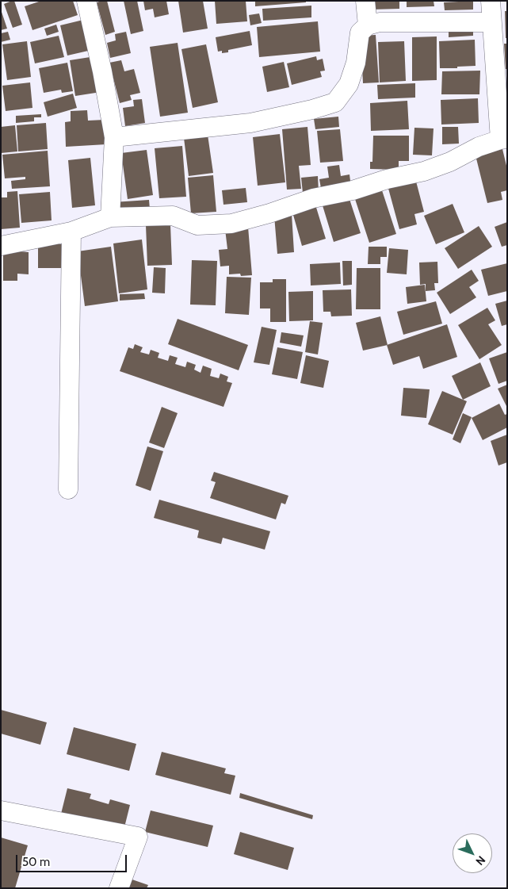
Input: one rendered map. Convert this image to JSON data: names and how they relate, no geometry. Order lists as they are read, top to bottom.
{
  "scale_bar": "50 m",
  "north": "bottom right"
}
